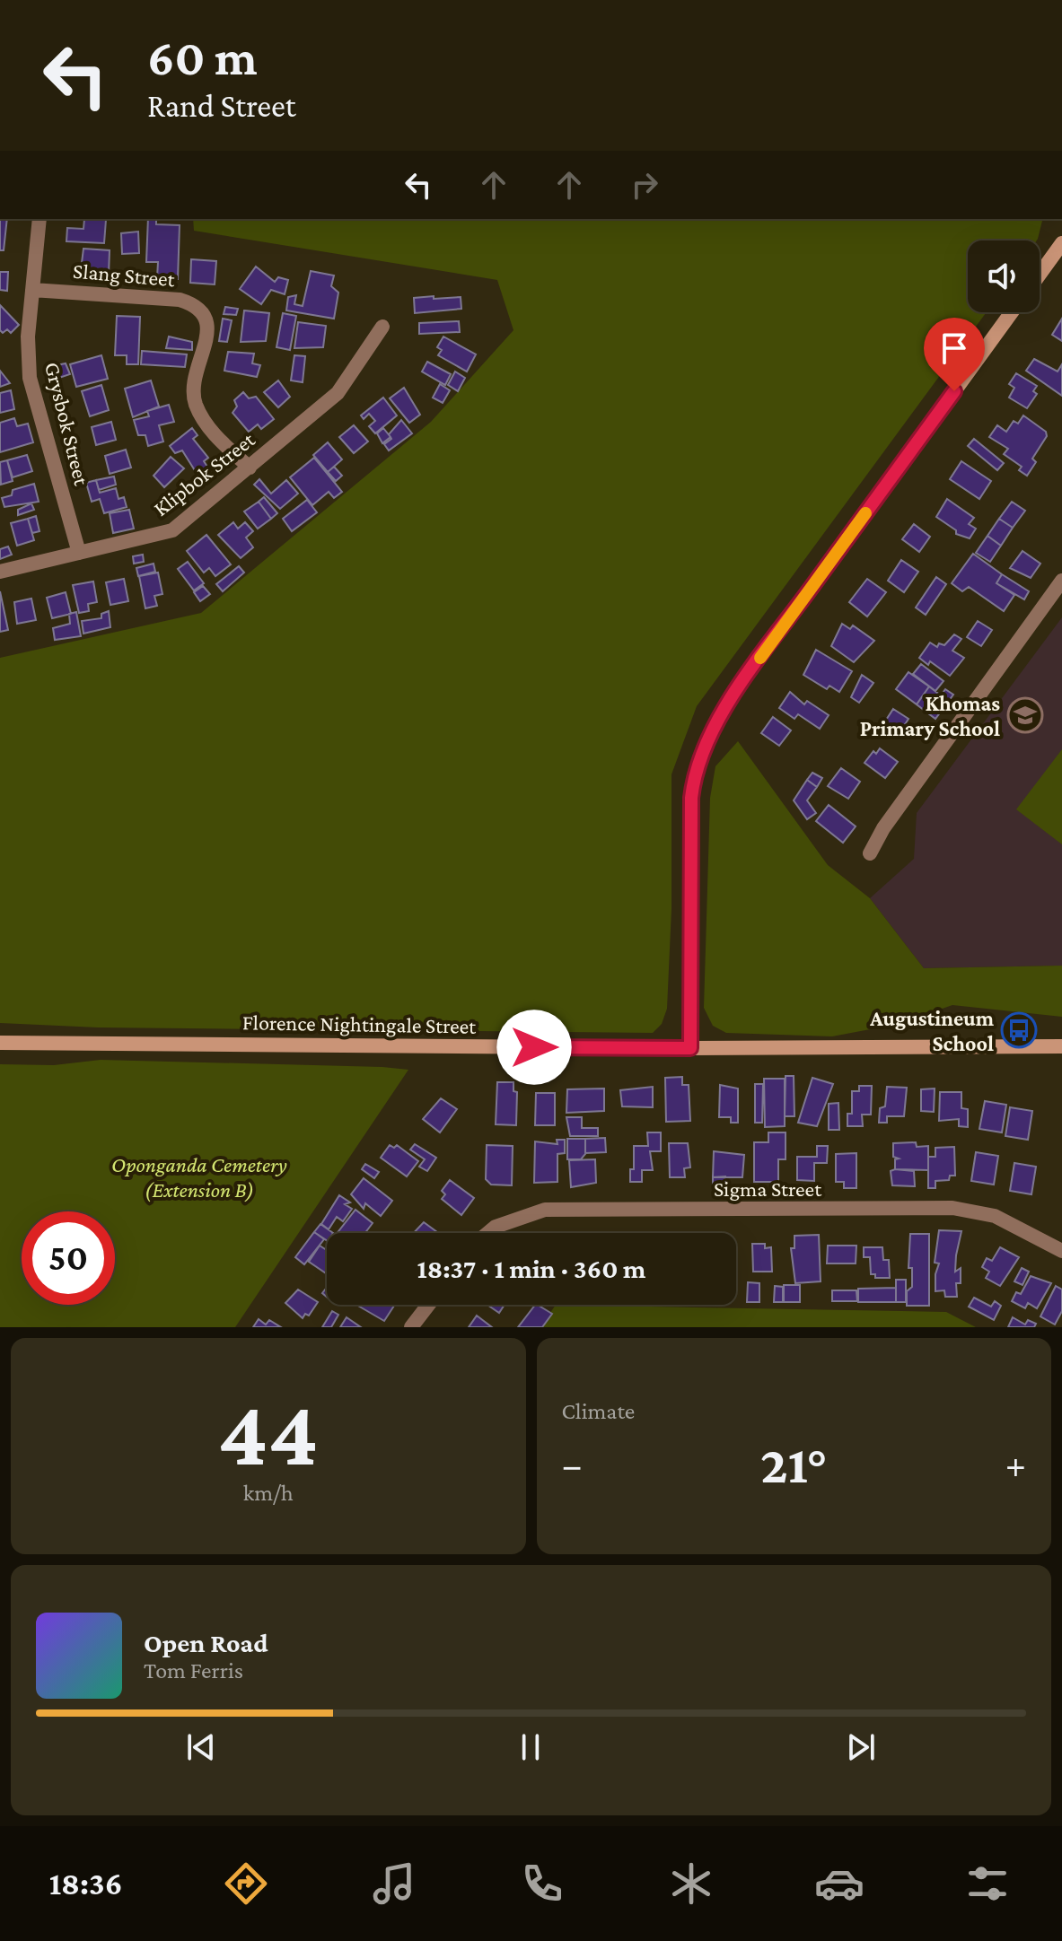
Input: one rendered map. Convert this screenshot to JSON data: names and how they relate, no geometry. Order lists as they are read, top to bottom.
{
  "streets": {
    "main road": ["Florence Nightingale Street"],
    "street": [
      "Slang Street",
      "Grysbok Street",
      "Klipbok Street",
      "Sigma Street"
    ]
  },
  "crossings": [
    ["Slang Street", "Grysbok Street"],
    ["Slang Street", "Klipbok Street"],
    ["Grysbok Street", "Klipbok Street"]
  ],
  "parks": ["Oponganda Cemetery (Extension B)"],
  "places": {
    "school or university": ["Khomas Primary School"],
    "bus stop": ["Augustineum School"]
  },
  "page": {
    "turn": ["60 m", "Rand Street"],
    "limit": "50",
    "trip": "18:37 · 1 min · 360 m",
    "tile": [
      ["44", "km/h"],
      "Climate"
    ],
    "heat": ["−", "21°", "+"],
    "song": ["Open Road", "Tom Ferris"],
    "tabs": "18:36"
  }
}
